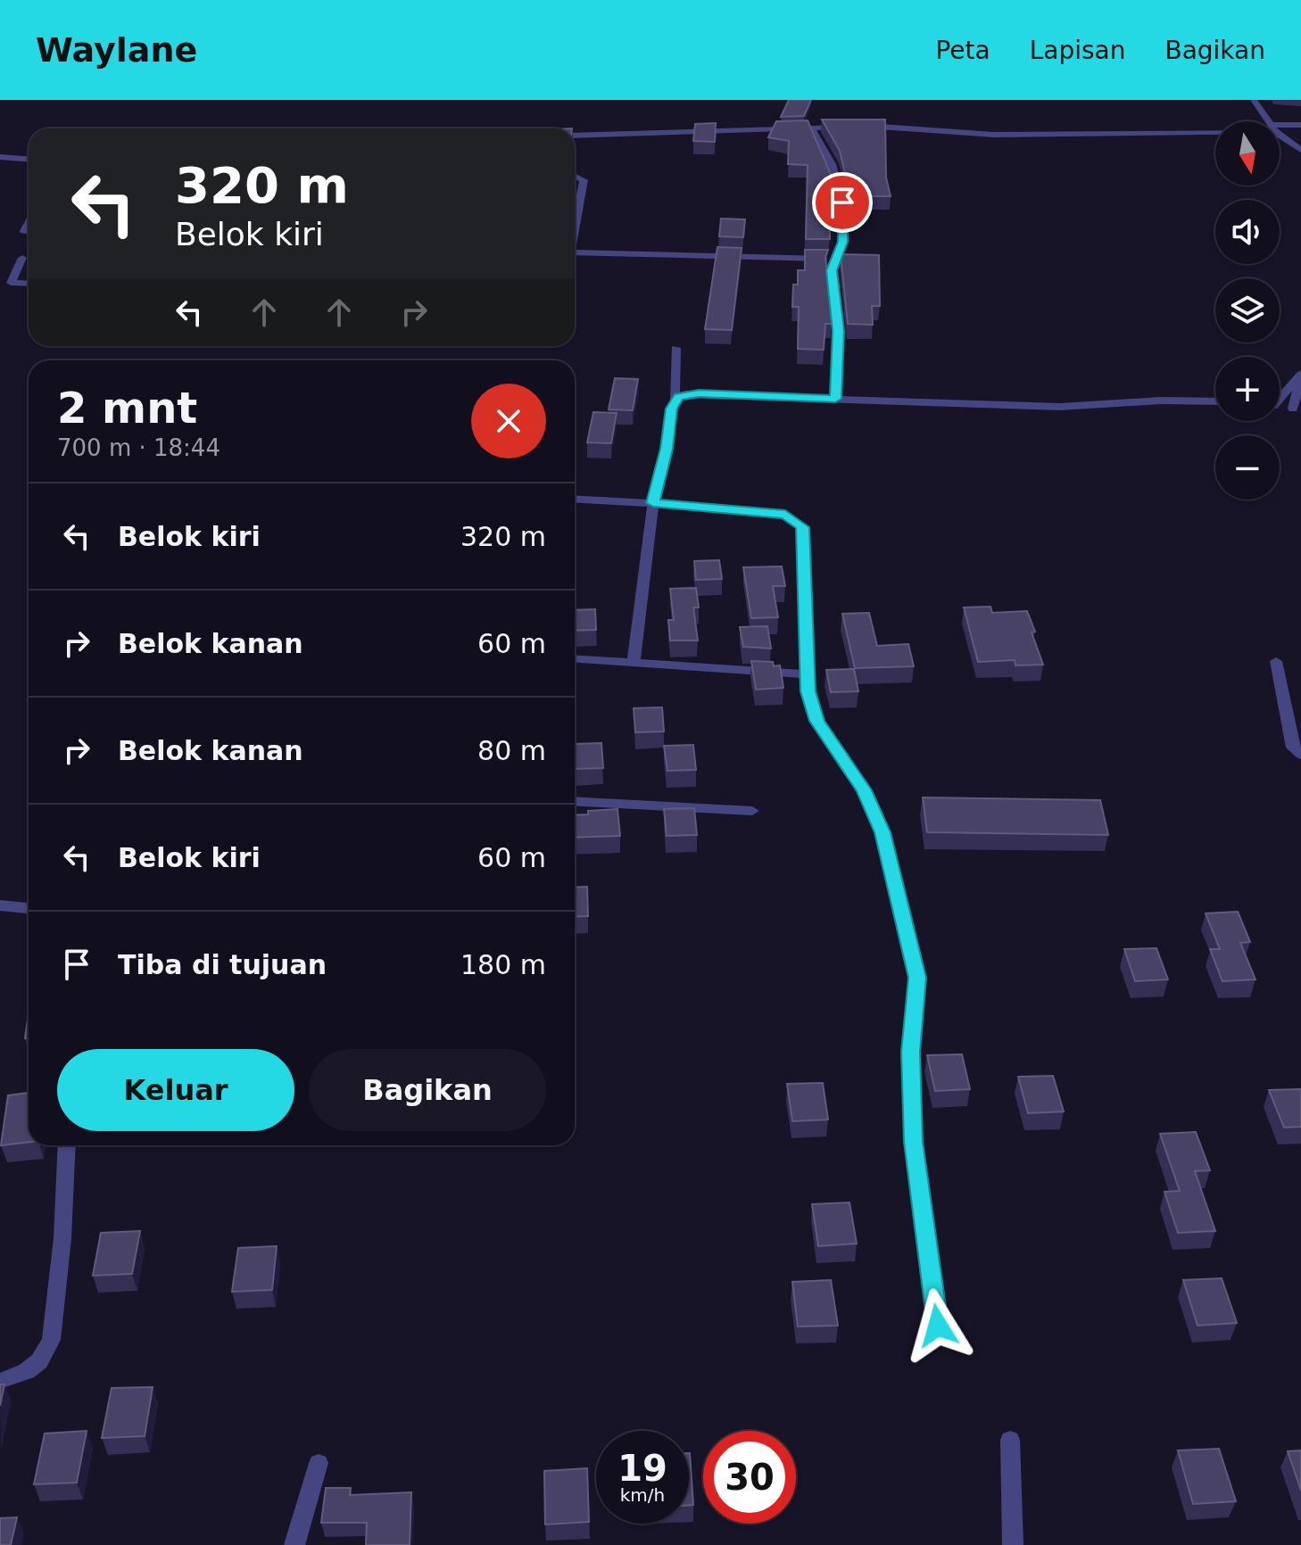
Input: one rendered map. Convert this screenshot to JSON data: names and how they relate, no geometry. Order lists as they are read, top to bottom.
{
  "north": "bottom",
  "page": {
    "header": "Waylane",
    "nav": ["Peta", "Lapisan", "Bagikan"],
    "map_buttons": ["+", "−"],
    "turn": ["320 m", "Belok kiri"],
    "heading": ["2 mnt", "700 m · 18:44"],
    "list": [
      {
        "name": "Belok kiri",
        "value": "320 m"
      },
      {
        "name": "Belok kanan",
        "value": "60 m"
      },
      {
        "name": "Belok kanan",
        "value": "80 m"
      },
      {
        "name": "Belok kiri",
        "value": "60 m"
      },
      {
        "name": "Tiba di tujuan",
        "value": "180 m"
      }
    ],
    "buttons": ["Keluar", "Bagikan"],
    "speed": "19 km/h",
    "limit": "30"
  }
}
